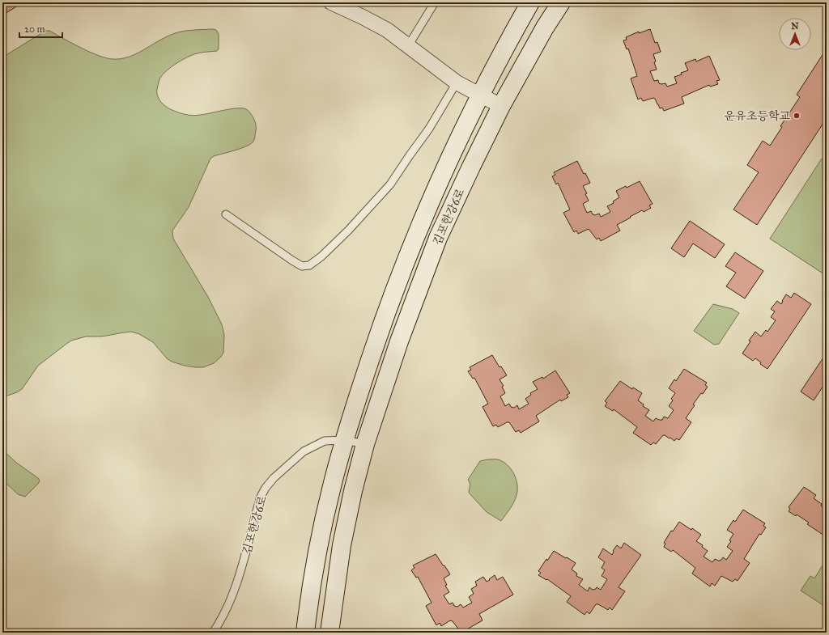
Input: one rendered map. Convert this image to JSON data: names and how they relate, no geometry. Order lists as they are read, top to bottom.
{
  "streets": {
    "street": ["김포한강6로"]
  },
  "places": ["운유초등학교"],
  "scale_bar": "20 m",
  "north": "top"
}
